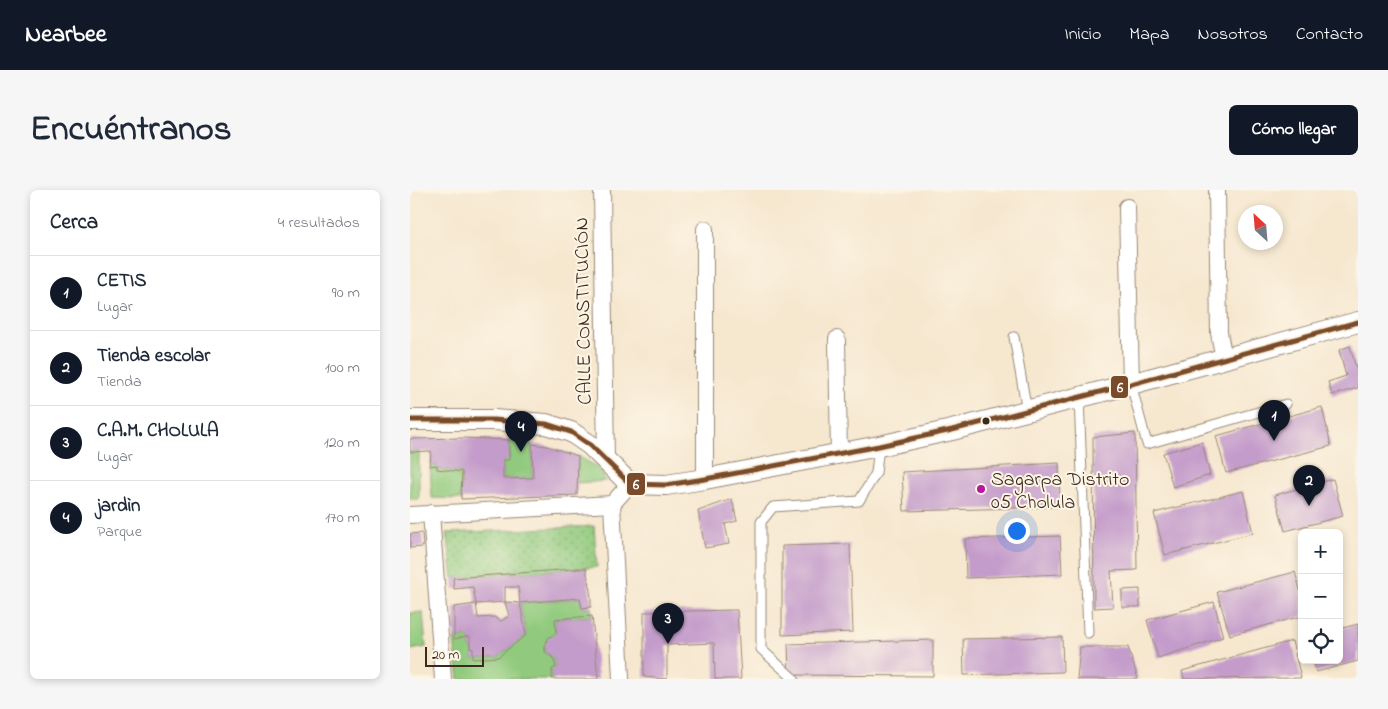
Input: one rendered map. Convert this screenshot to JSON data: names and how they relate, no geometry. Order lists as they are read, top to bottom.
{
  "streets": {
    "street": ["CALLE CONSTITUCIÓN"]
  },
  "places": ["Sagarpa Distrito 05 Cholula"],
  "lines": ["transit line 6"],
  "scale_bar": "20 m",
  "north": "top left",
  "page": {
    "header": "Nearbee",
    "nav": [
      "Inicio",
      "Mapa",
      "Nosotros",
      "Contacto"
    ],
    "title": "Encuéntranos",
    "buttons": "Cómo llegar",
    "heading": ["Cerca", "4 resultados"],
    "list": [
      {
        "mark": "1",
        "name": "CETIS",
        "note": "Lugar",
        "value": "90 m"
      },
      {
        "mark": "2",
        "name": "Tienda escolar",
        "note": "Tienda",
        "value": "100 m"
      },
      {
        "mark": "3",
        "name": "C.A.M. CHOLULA",
        "note": "Lugar",
        "value": "120 m"
      },
      {
        "mark": "4",
        "name": "jardìn",
        "note": "Parque",
        "value": "170 m"
      }
    ],
    "pins": [
      "1",
      "4",
      "2",
      "3"
    ],
    "map_buttons": ["+", "−"],
    "scale": "20 m"
  }
}
